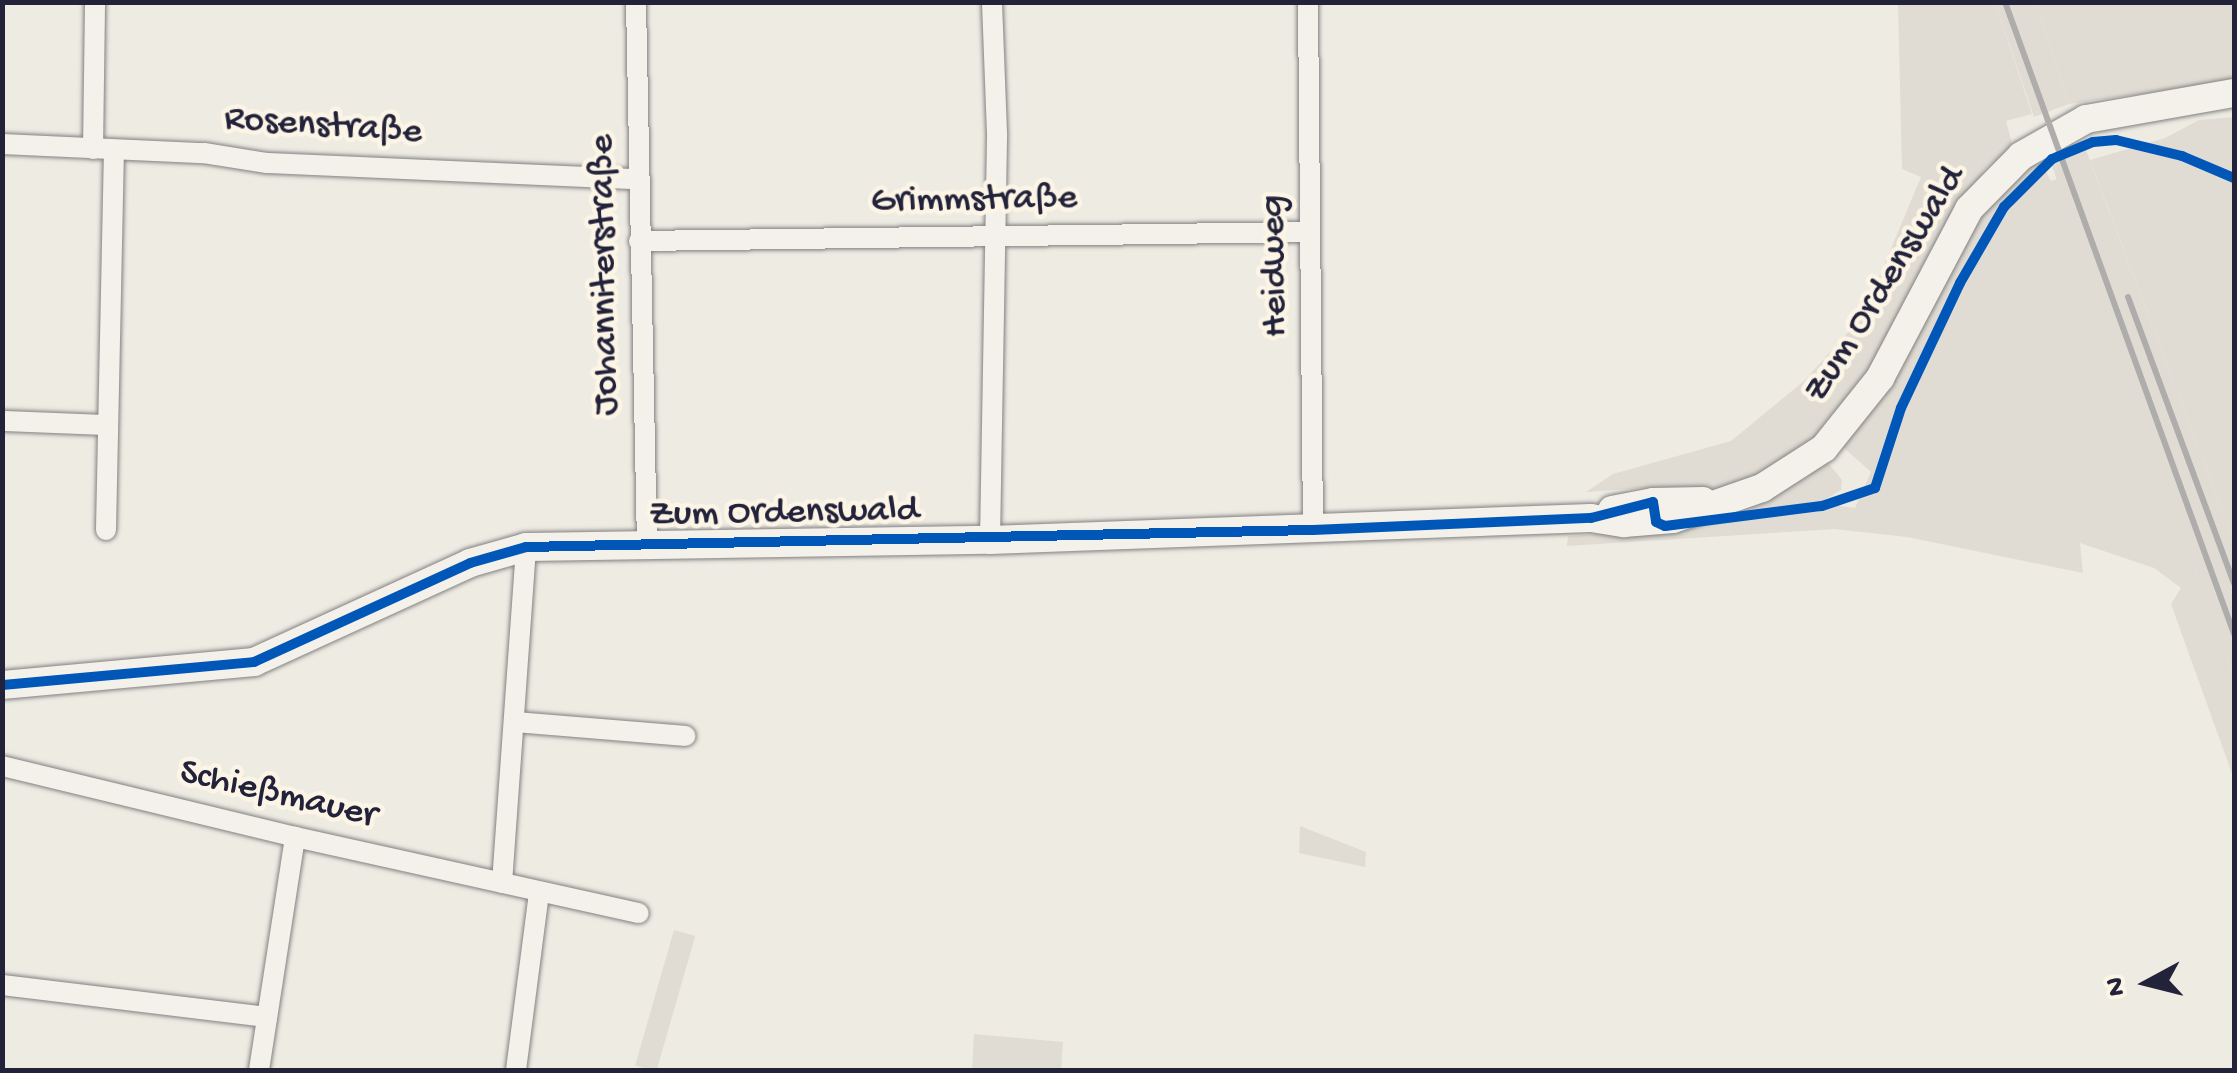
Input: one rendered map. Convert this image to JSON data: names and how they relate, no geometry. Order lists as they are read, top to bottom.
{
  "streets": {
    "street": [
      "Rosenstraße",
      "Grimmstraße",
      "Heidweg",
      "Johanniterstraße",
      "Zum Ordenswald",
      "Schießmauer"
    ]
  },
  "crossings": [
    ["Rosenstraße", "Johanniterstraße"],
    ["Grimmstraße", "Heidweg"],
    ["Grimmstraße", "Johanniterstraße"],
    ["Heidweg", "Zum Ordenswald"],
    ["Johanniterstraße", "Zum Ordenswald"]
  ],
  "north": "left"
}
